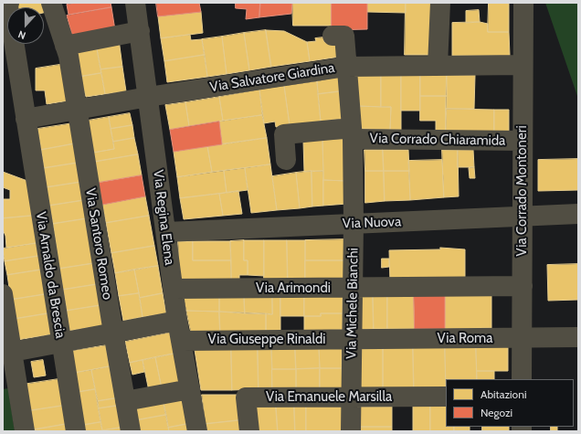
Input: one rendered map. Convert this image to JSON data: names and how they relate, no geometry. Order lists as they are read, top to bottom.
{
  "streets": {
    "street": [
      "Via Salvatore Giardina",
      "Via Corrado Chiaramida",
      "Via Corrado Montoneri",
      "Via Regina Elena",
      "Via Nuova",
      "Via Santoro Romeo",
      "Via Arnaldo da Brescia",
      "Via Arimondi",
      "Via Michele Bianchi",
      "Via Roma",
      "Via Giuseppe Rinaldi",
      "Via Emanuele Marsilla"
    ]
  },
  "crossings": [
    ["Via Salvatore Giardina", "Via Corrado Montoneri"],
    ["Via Salvatore Giardina", "Via Regina Elena"],
    ["Via Salvatore Giardina", "Via Santoro Romeo"],
    ["Via Salvatore Giardina", "Via Arnaldo da Brescia"],
    ["Via Salvatore Giardina", "Via Michele Bianchi"],
    ["Via Corrado Chiaramida", "Via Corrado Montoneri"],
    ["Via Corrado Chiaramida", "Via Michele Bianchi"],
    ["Via Corrado Montoneri", "Via Nuova"],
    ["Via Corrado Montoneri", "Via Arimondi"],
    ["Via Corrado Montoneri", "Via Roma"],
    ["Via Regina Elena", "Via Nuova"],
    ["Via Regina Elena", "Via Arimondi"],
    ["Via Regina Elena", "Via Giuseppe Rinaldi"],
    ["Via Nuova", "Via Michele Bianchi"],
    ["Via Arimondi", "Via Michele Bianchi"],
    ["Via Michele Bianchi", "Via Roma"],
    ["Via Michele Bianchi", "Via Giuseppe Rinaldi"],
    ["Via Michele Bianchi", "Via Emanuele Marsilla"],
    ["Via Roma", "Via Giuseppe Rinaldi"]
  ],
  "legend": ["Abitazioni", "Negozi"],
  "north": "bottom"
}
